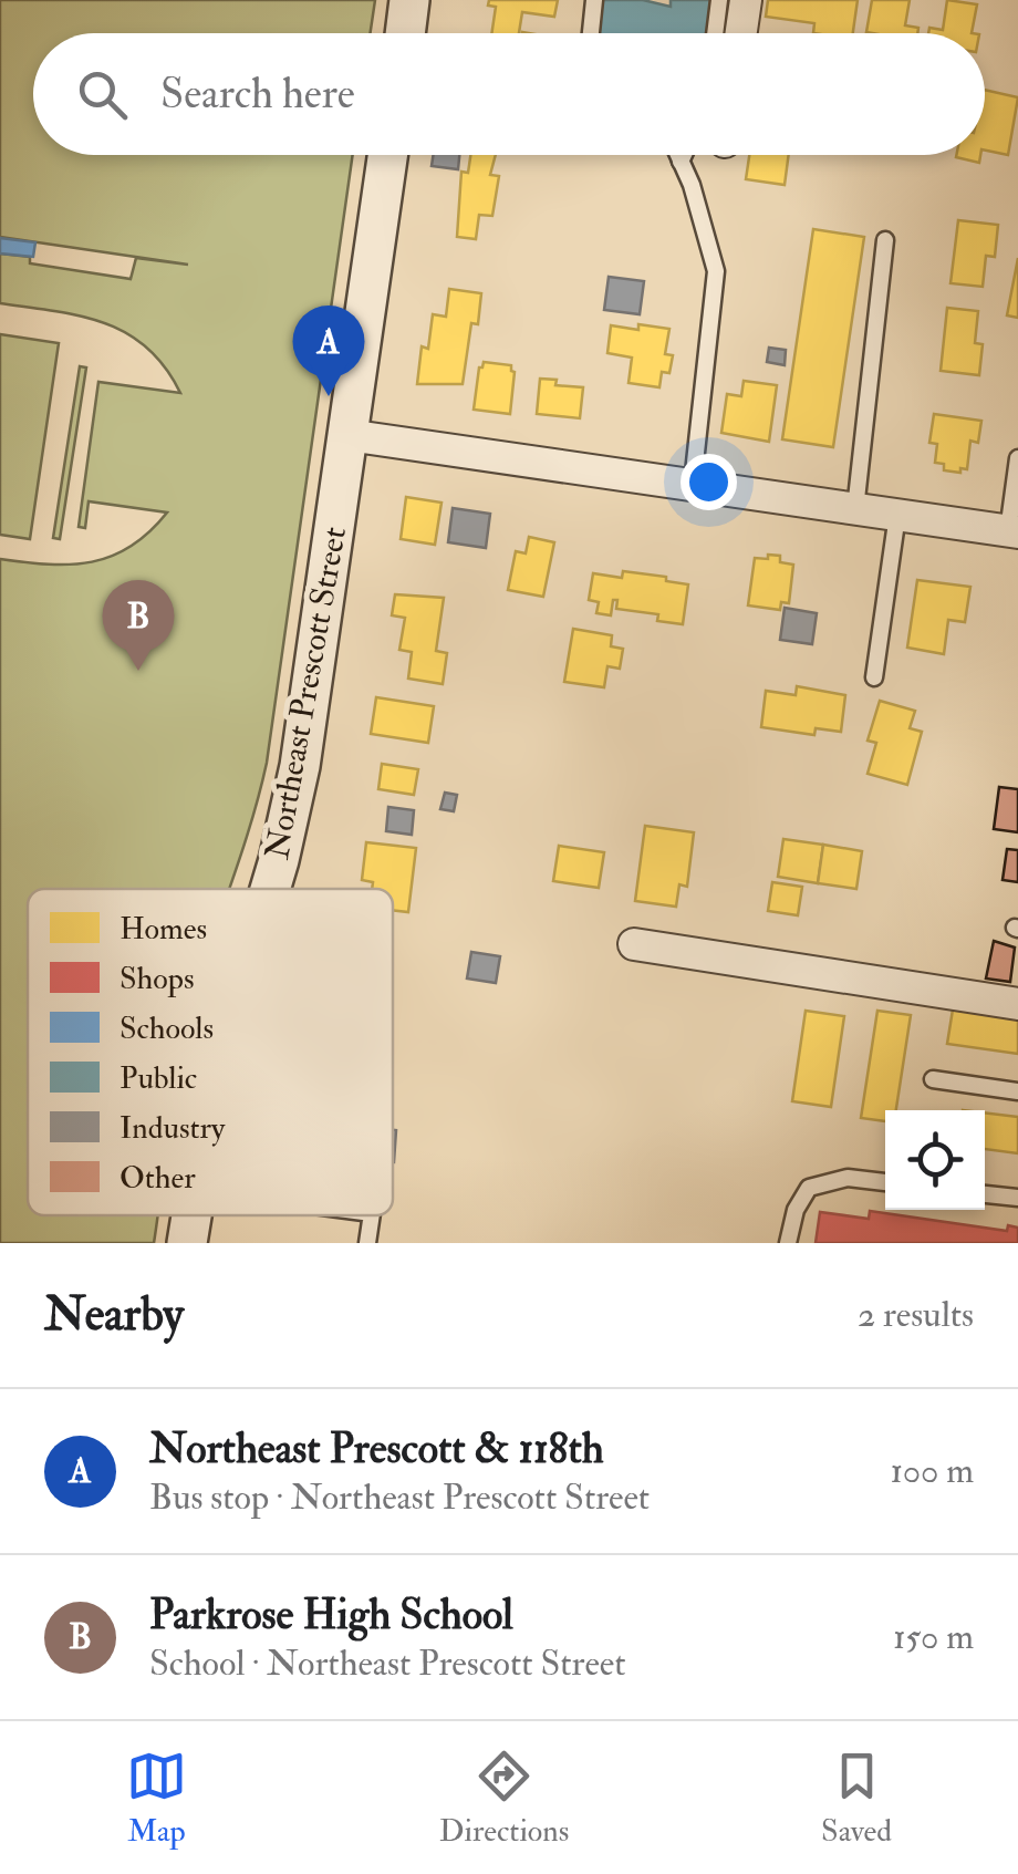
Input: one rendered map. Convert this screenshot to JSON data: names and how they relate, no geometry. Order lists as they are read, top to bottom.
{
  "streets": {
    "street": ["Northeast Prescott Street"]
  },
  "legend": [
    "Homes",
    "Shops",
    "Schools",
    "Public",
    "Industry",
    "Other"
  ],
  "page": {
    "search": "Search here",
    "pins": ["A", "B"],
    "heading": ["Nearby", "2 results"],
    "list": [
      {
        "mark": "A",
        "name": "Northeast Prescott & 118th",
        "note": "Bus stop · Northeast Prescott Street",
        "value": "100 m"
      },
      {
        "mark": "B",
        "name": "Parkrose High School",
        "note": "School · Northeast Prescott Street",
        "value": "150 m"
      }
    ],
    "nav": ["Map", "Directions", "Saved"]
  }
}
